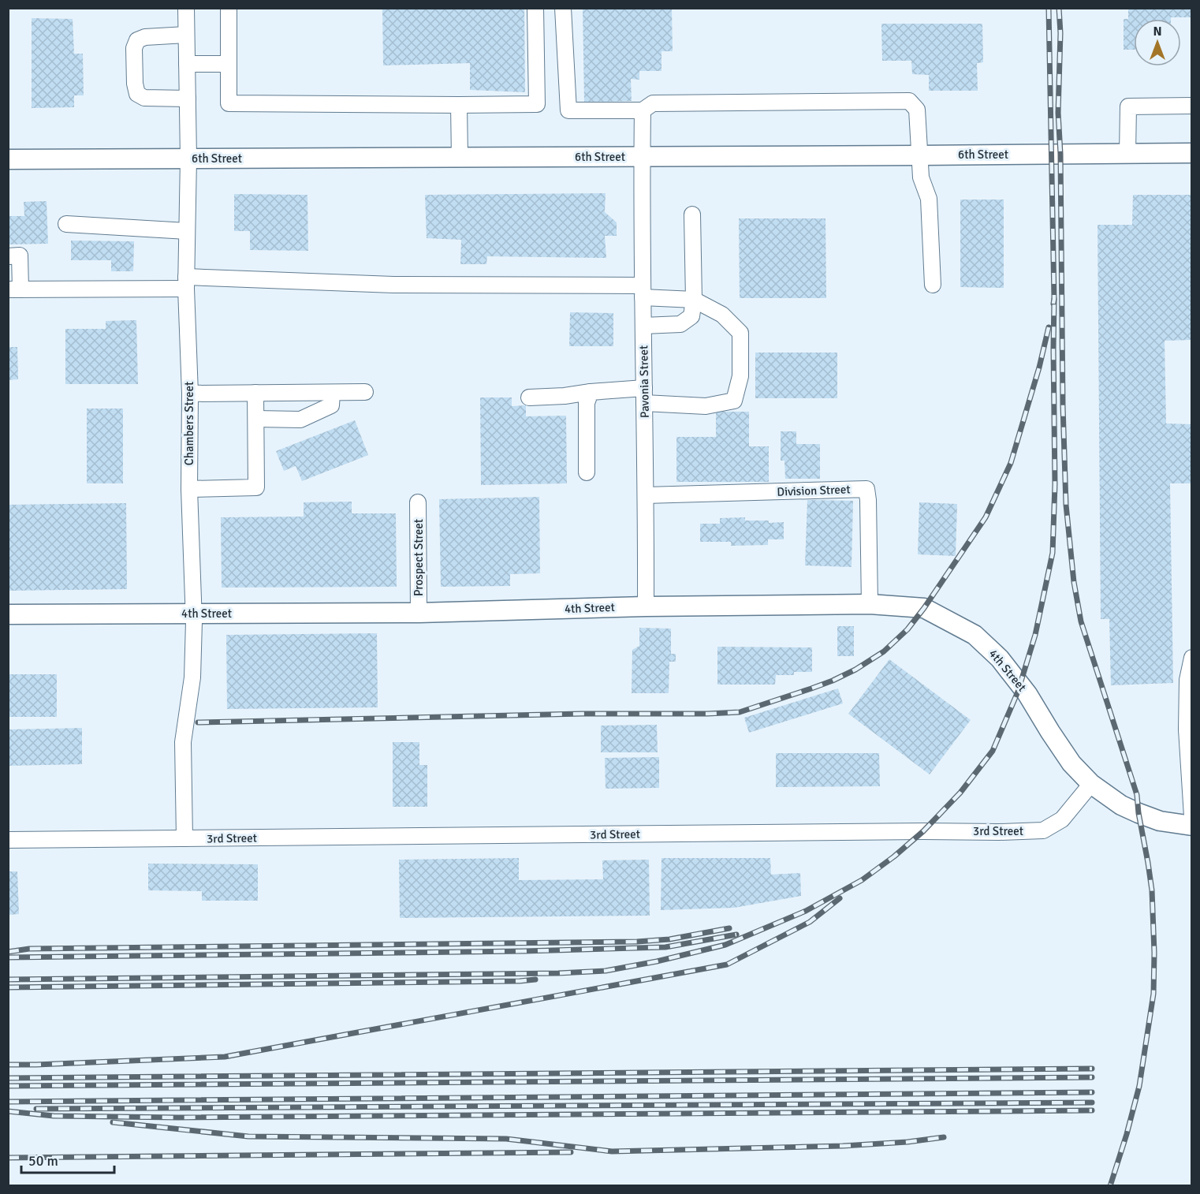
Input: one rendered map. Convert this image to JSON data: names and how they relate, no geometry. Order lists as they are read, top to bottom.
{
  "streets": {
    "main road": ["6th Street", "4th Street"],
    "street": [
      "Pavonia Street",
      "Chambers Street",
      "Division Street",
      "Prospect Street",
      "3rd Street"
    ]
  },
  "crossings": [
    ["6th Street", "Pavonia Street"],
    ["6th Street", "Chambers Street"],
    ["Pavonia Street", "Division Street"],
    ["Pavonia Street", "4th Street"],
    ["Chambers Street", "4th Street"],
    ["Chambers Street", "3rd Street"],
    ["Division Street", "4th Street"],
    ["Prospect Street", "4th Street"],
    ["4th Street", "3rd Street"]
  ],
  "scale_bar": "50 m",
  "north": "top"
}
